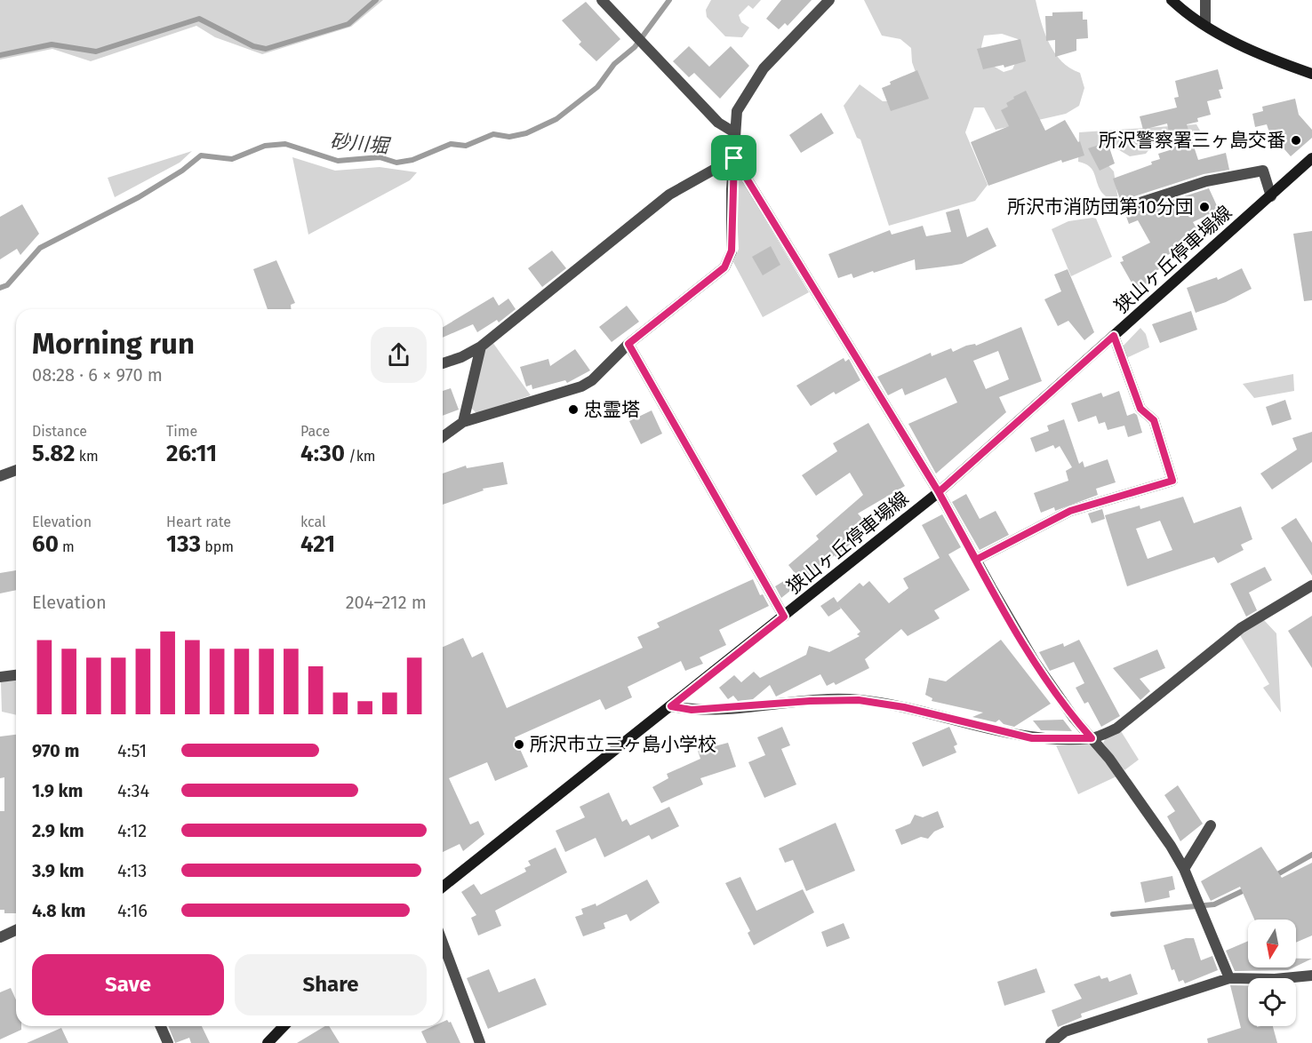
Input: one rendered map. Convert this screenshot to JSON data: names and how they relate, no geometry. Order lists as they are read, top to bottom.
{
  "streets": {
    "main road": ["狭山ヶ丘停車場線"]
  },
  "water": ["砂川堀"],
  "places": [
    "所沢警察署三ヶ島交番",
    "所沢市消防団第10分団",
    "忠霊塔",
    "所沢市立三ヶ島小学校"
  ],
  "north": "bottom",
  "page": {
    "heading": ["Morning run", "08:28 · 6 × 970 m"],
    "stats": [
      ["Distance", "5.82 km"],
      ["Time", "26:11"],
      ["Pace", "4:30 /km"],
      ["Elevation", "60 m"],
      ["Heart rate", "133 bpm"],
      ["kcal", "421"]
    ],
    "chart": ["Elevation", "204–212 m"],
    "list": [
      {
        "name": "970 m",
        "note": "4:51"
      },
      {
        "name": "1.9 km",
        "note": "4:34"
      },
      {
        "name": "2.9 km",
        "note": "4:12"
      },
      {
        "name": "3.9 km",
        "note": "4:13"
      },
      {
        "name": "4.8 km",
        "note": "4:16"
      }
    ],
    "buttons": ["Save", "Share"]
  }
}
